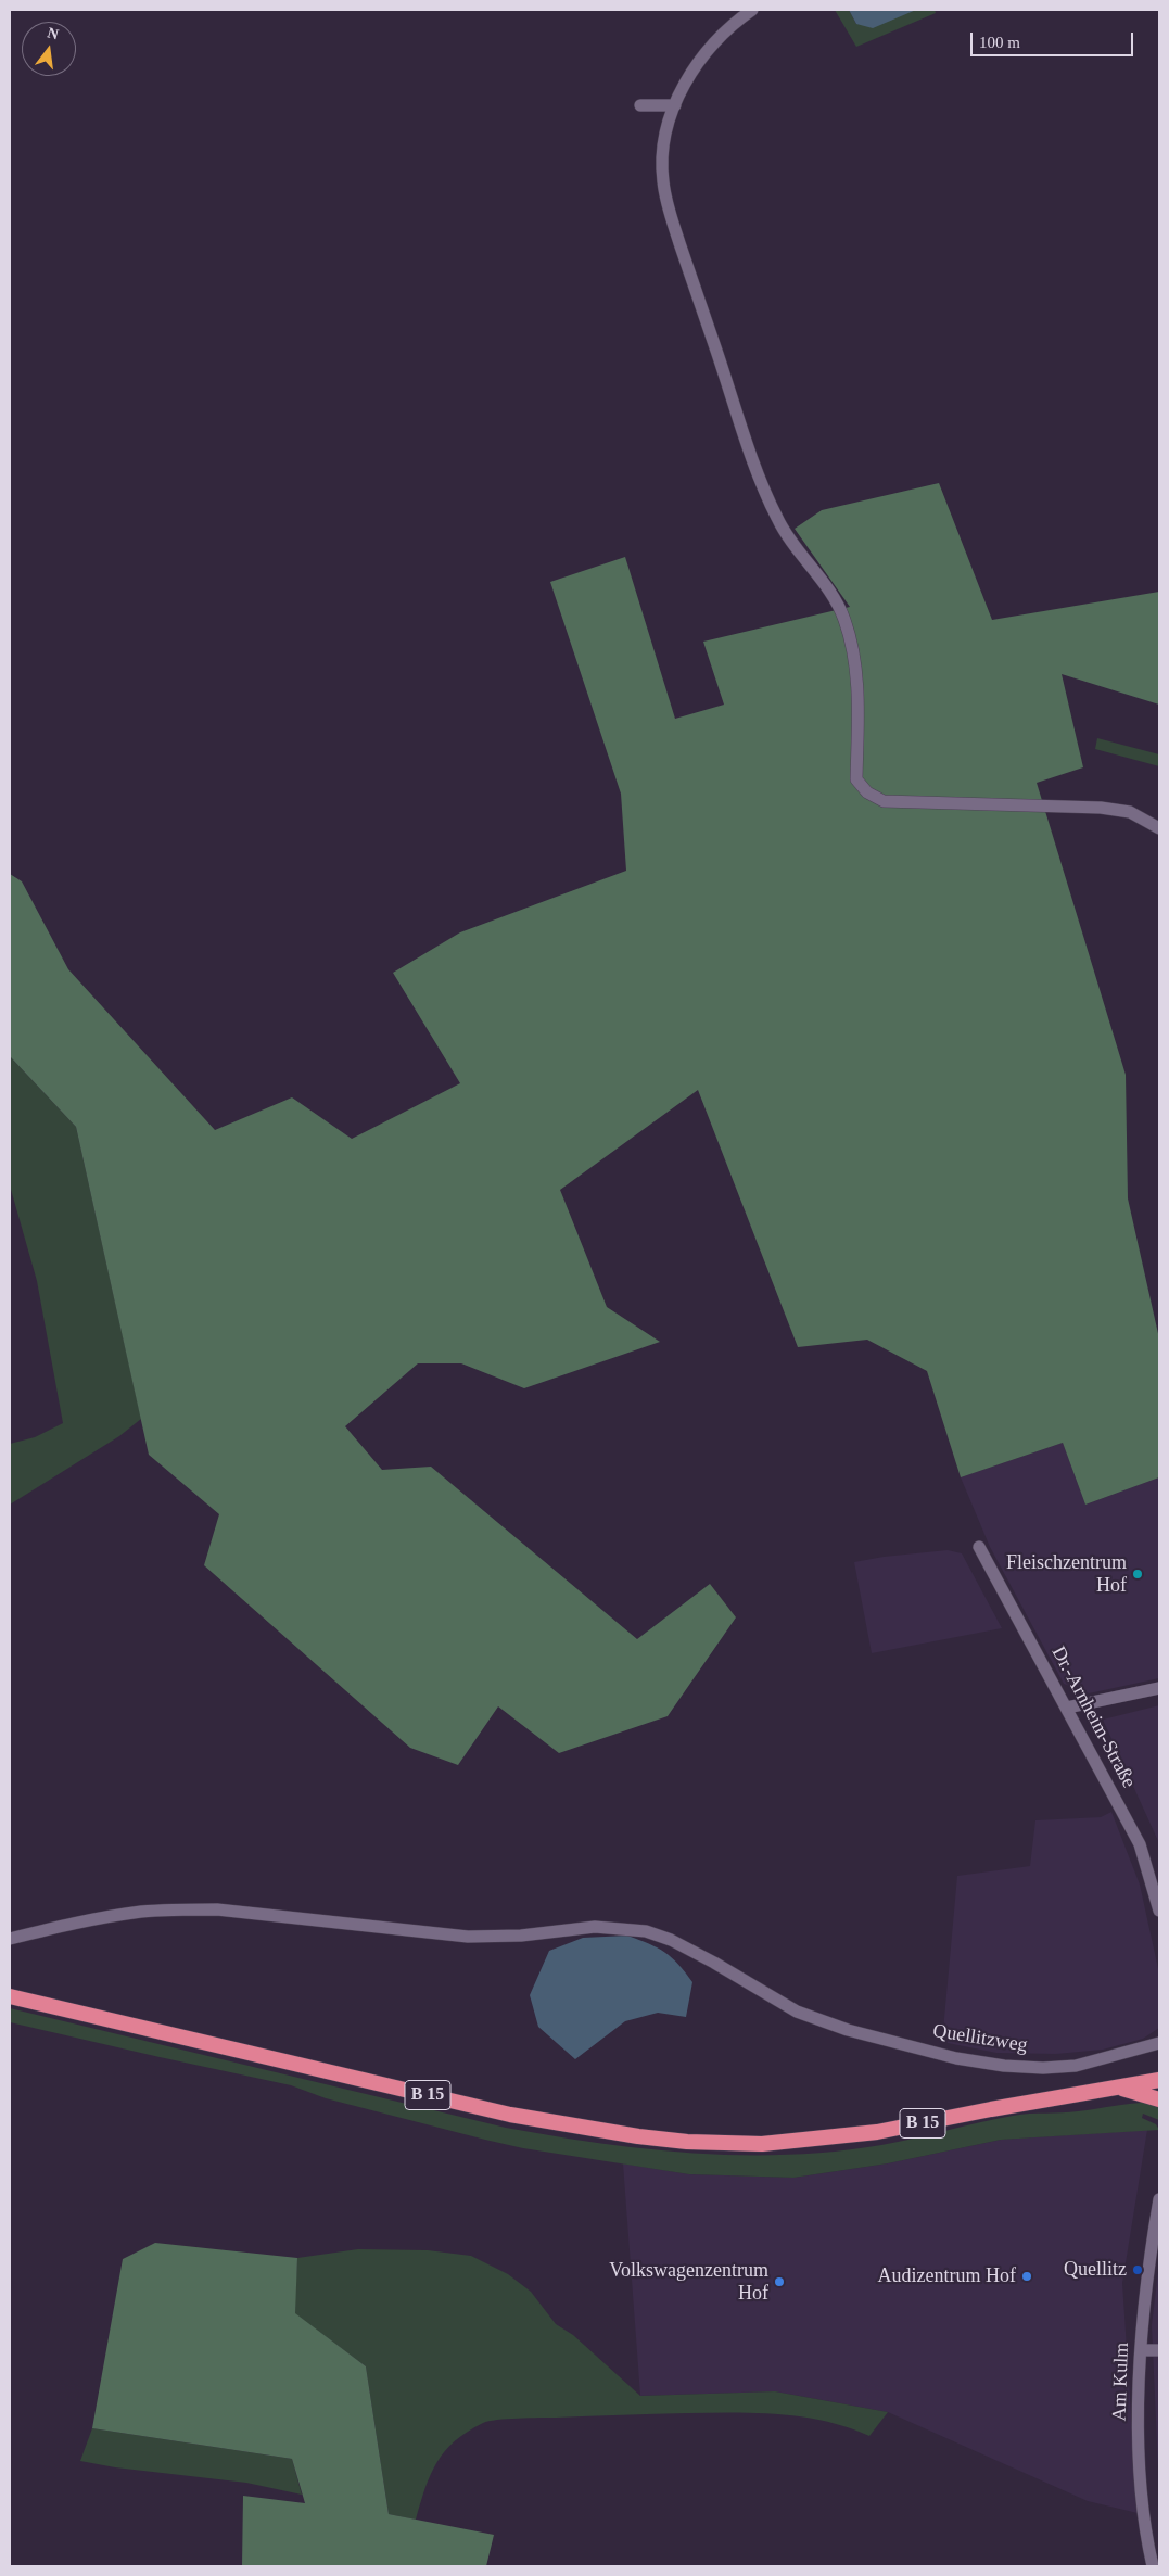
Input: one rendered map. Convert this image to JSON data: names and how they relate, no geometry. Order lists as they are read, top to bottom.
{
  "streets": {
    "highway": ["B 15"],
    "street": ["Dr.-Arnheim-Straße", "Quellitzweg", "Am Kulm"]
  },
  "places": [
    "Fleischzentrum Hof",
    "Quellitz",
    "Audizentrum Hof",
    "Volkswagenzentrum Hof"
  ],
  "scale_bar": "100 m",
  "north": "top"
}
